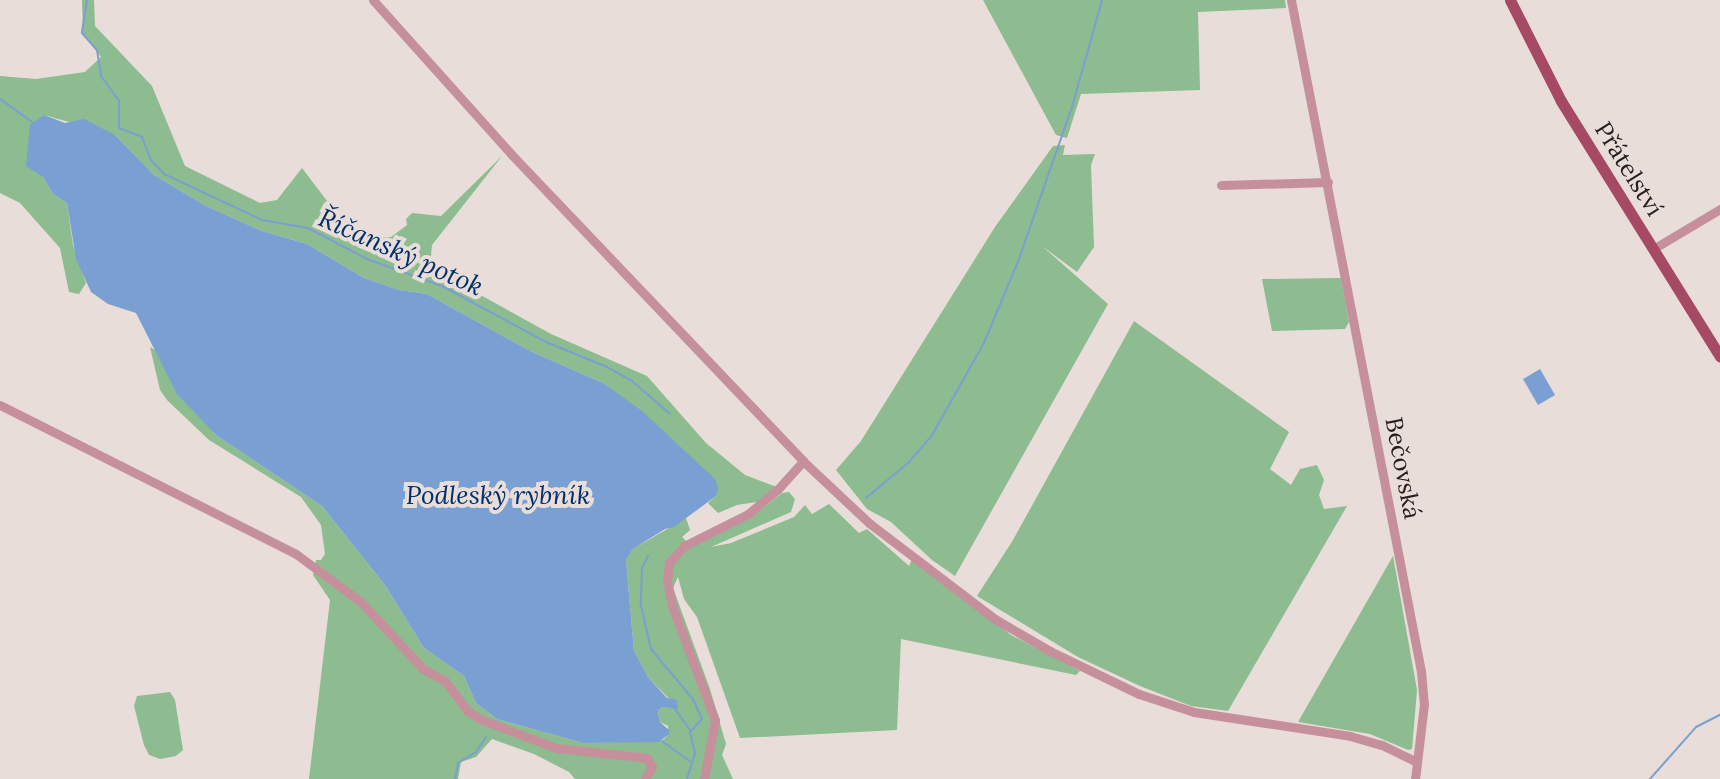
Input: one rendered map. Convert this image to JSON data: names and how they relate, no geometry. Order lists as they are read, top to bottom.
{
  "streets": {
    "main road": ["Přátelství"],
    "street": ["Bečovská"]
  },
  "water": ["Říčanský potok", "Podleský rybník"]
}
